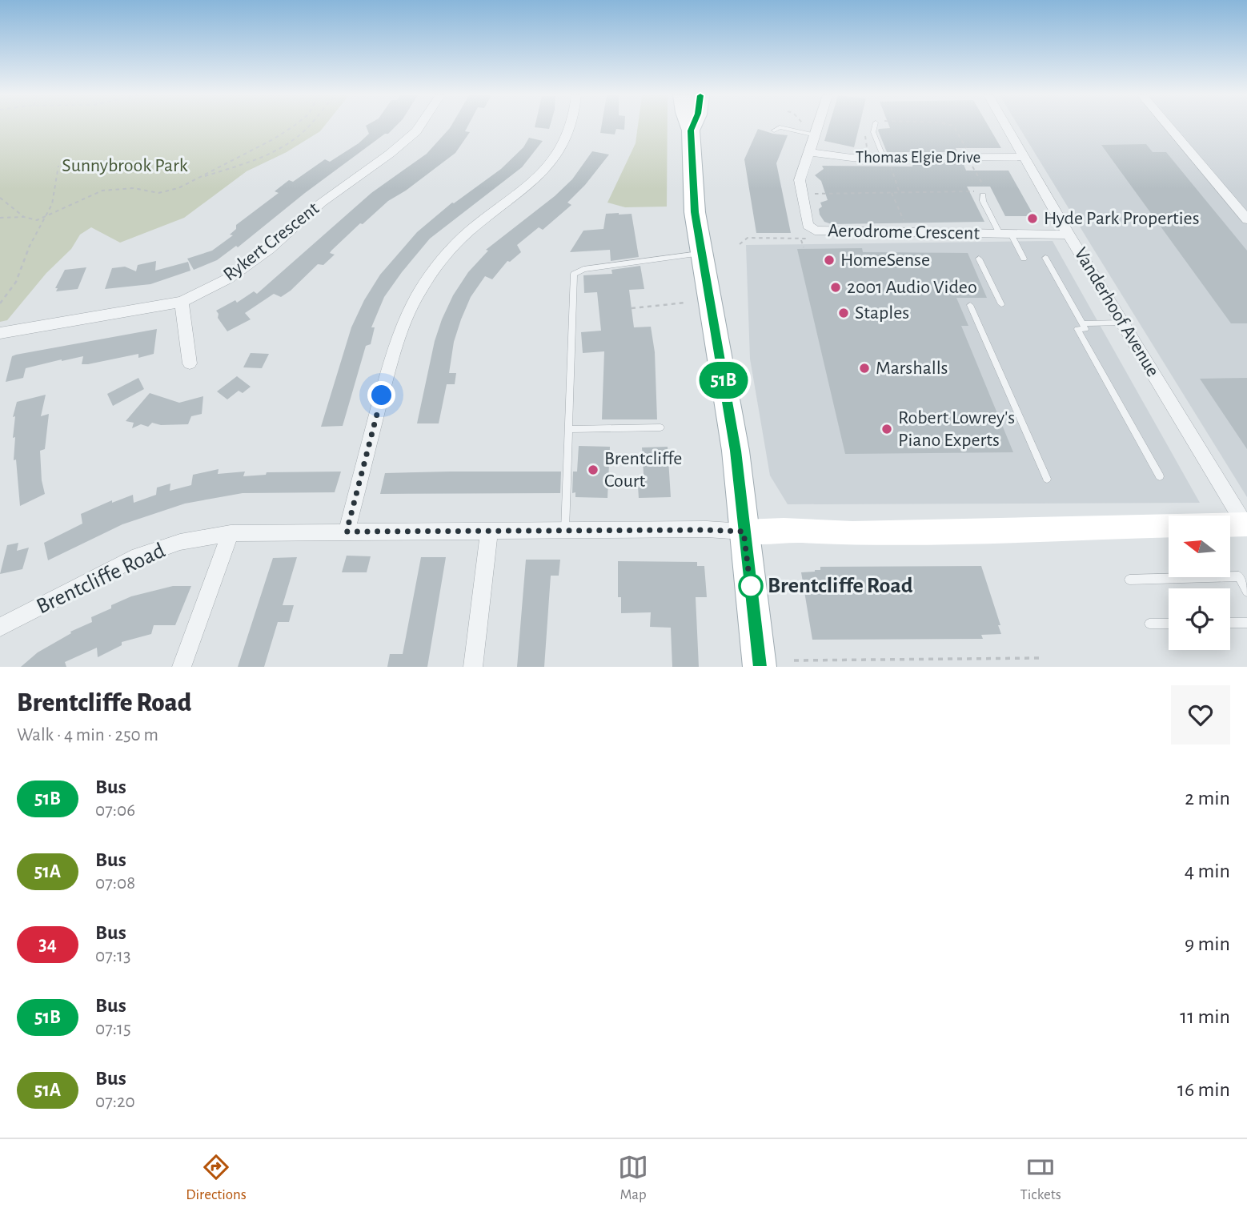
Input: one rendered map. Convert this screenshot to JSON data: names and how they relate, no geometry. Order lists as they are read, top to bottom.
{
  "streets": {
    "street": [
      "Thomas Elgie Drive",
      "Aerodrome Crescent",
      "Rykert Crescent",
      "Vanderhoof Avenue",
      "Brentcliffe Road"
    ]
  },
  "crossings": [
    ["Thomas Elgie Drive", "Aerodrome Crescent"],
    ["Thomas Elgie Drive", "Vanderhoof Avenue"],
    ["Aerodrome Crescent", "Vanderhoof Avenue"]
  ],
  "parks": ["Sunnybrook Park"],
  "places": [
    "Hyde Park Properties",
    "HomeSense",
    "2001 Audio Video",
    "Staples",
    "Marshalls",
    "Robert Lowrey's Piano Experts",
    "Brentcliffe Court",
    "Brentcliffe Road"
  ],
  "lines": ["bus line 51B"],
  "north": "left",
  "page": {
    "on_map": "51B",
    "heading": ["Brentcliffe Road", "Walk · 4 min · 250 m"],
    "list": [
      {
        "mark": "51B",
        "name": "Bus",
        "note": "07:06",
        "value": "2 min"
      },
      {
        "mark": "51A",
        "name": "Bus",
        "note": "07:08",
        "value": "4 min"
      },
      {
        "mark": "34",
        "name": "Bus",
        "note": "07:13",
        "value": "9 min"
      },
      {
        "mark": "51B",
        "name": "Bus",
        "note": "07:15",
        "value": "11 min"
      },
      {
        "mark": "51A",
        "name": "Bus",
        "note": "07:20",
        "value": "16 min"
      }
    ],
    "tabs": ["Directions", "Map", "Tickets"]
  }
}
